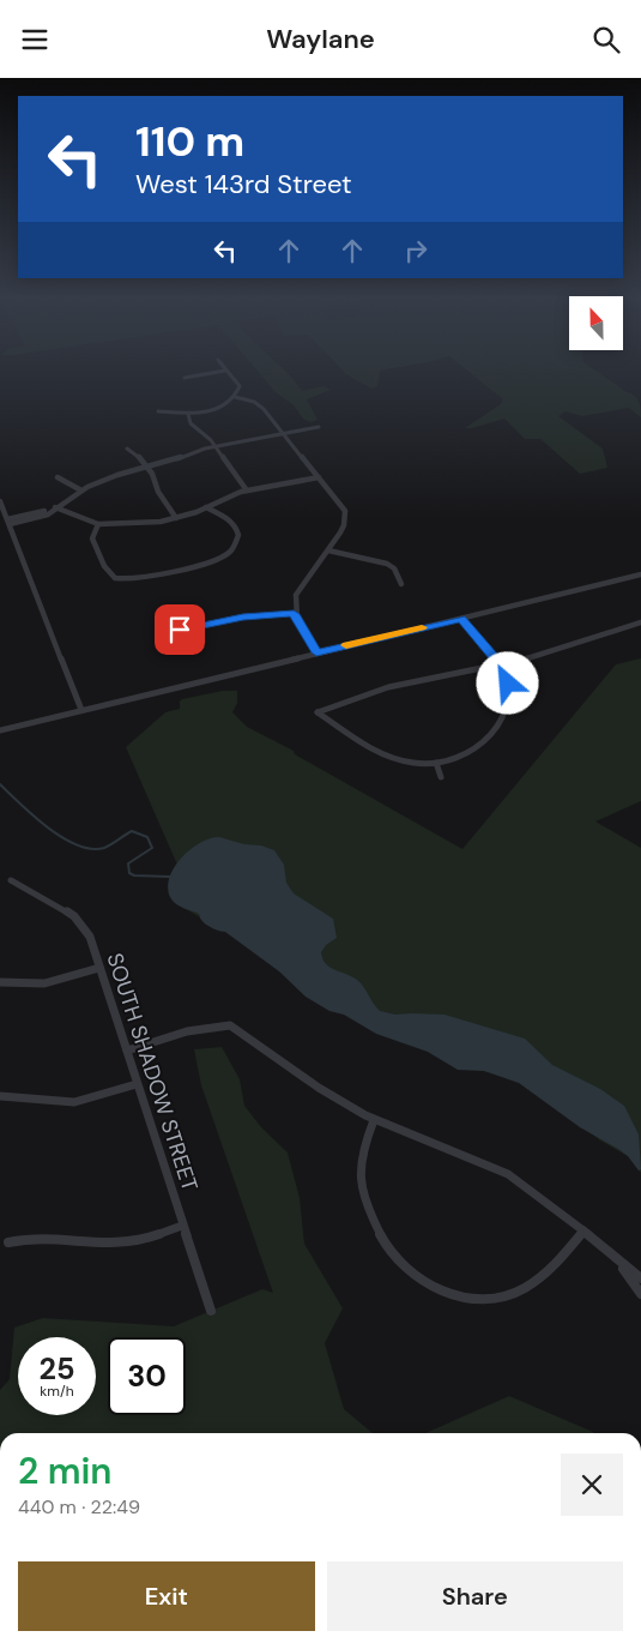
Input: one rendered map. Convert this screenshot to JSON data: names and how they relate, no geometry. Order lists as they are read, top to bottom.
{
  "streets": {
    "street": ["SOUTH SHADOW STREET"]
  },
  "north": "top",
  "page": {
    "header": "Waylane",
    "turn": ["110 m", "West 143rd Street"],
    "speed": "25 km/h",
    "limit": "30",
    "heading": ["2 min", "440 m · 22:49"],
    "buttons": ["Exit", "Share"]
  }
}
